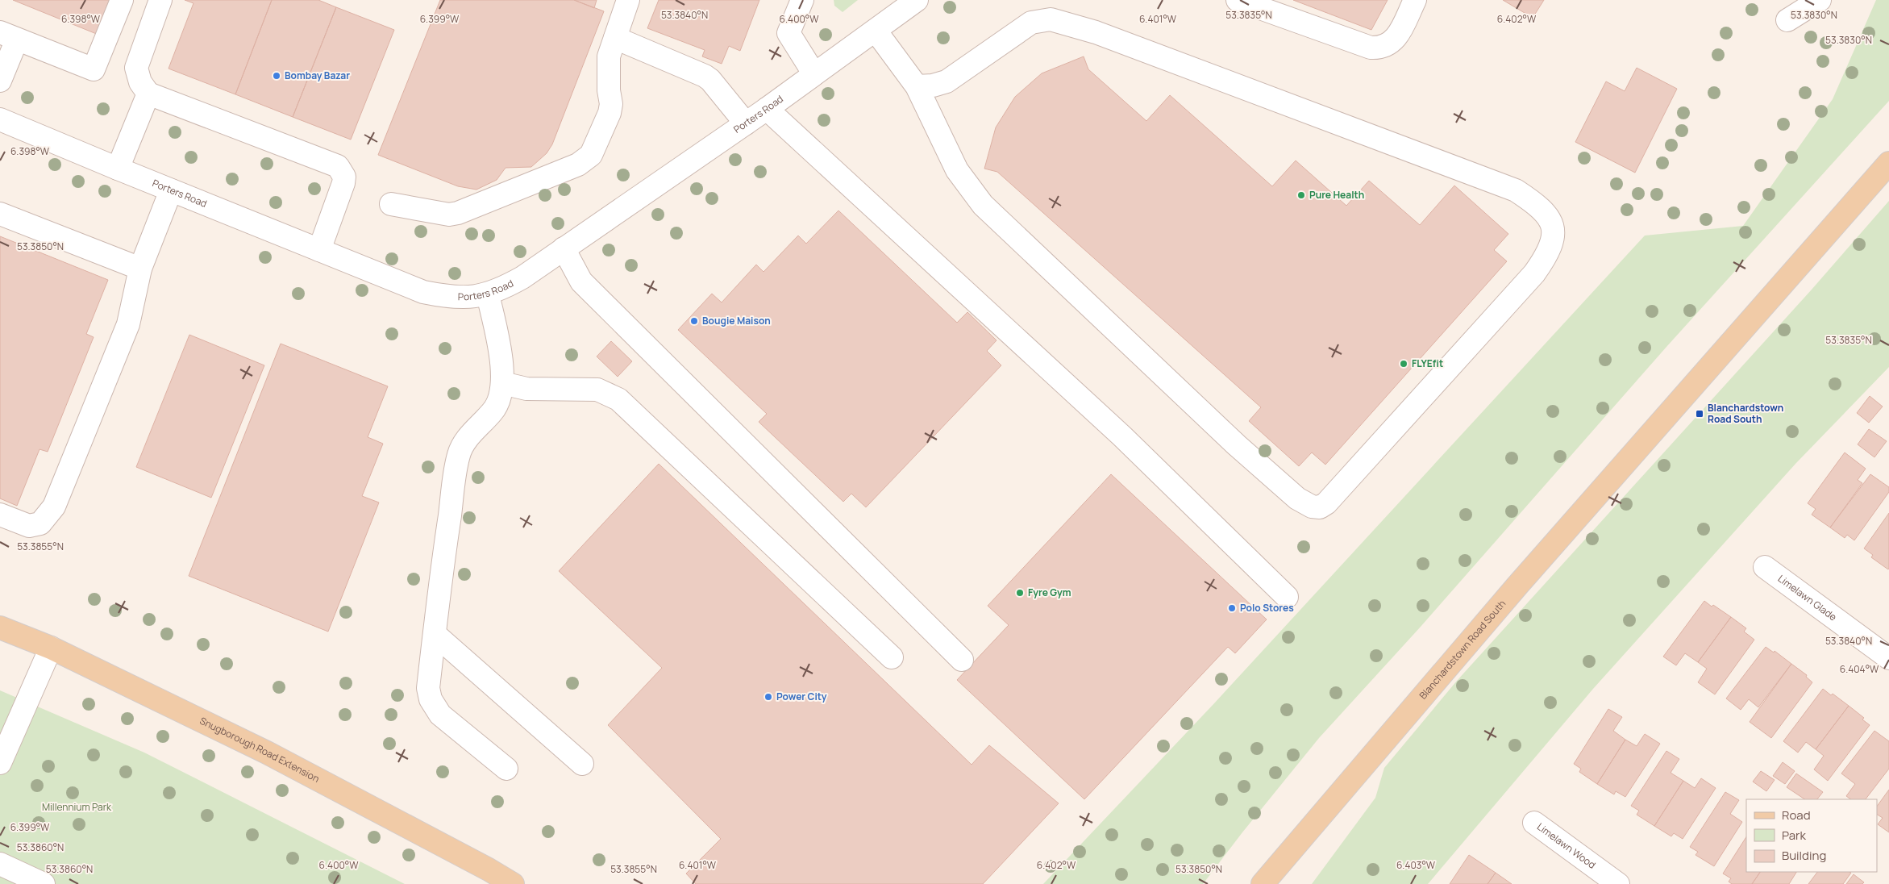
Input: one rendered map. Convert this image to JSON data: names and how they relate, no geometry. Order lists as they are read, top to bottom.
{
  "streets": {
    "main road": ["Blanchardstown Road South", "Snugborough Road Extension"],
    "street": ["Porters Road", "Limelawn Glade", "Limelawn Wood"]
  },
  "parks": ["Millennium Park"],
  "places": {
    "other": [
      "Bombay Bazar",
      "Pure Health",
      "Bougie Maison",
      "FLYEfit",
      "Fyre Gym",
      "Polo Stores",
      "Power City"
    ],
    "transit": ["Blanchardstown Road South"]
  },
  "legend": ["Road", "Park", "Building"],
  "coordinates": [
    "53.3840°N",
    "53.3835°N",
    "53.3830°N",
    "6.398°W",
    "6.399°W",
    "6.400°W",
    "6.401°W",
    "6.402°W",
    "53.3850°N",
    "53.3855°N",
    "6.404°W",
    "53.3860°N",
    "6.403°W"
  ]
}
